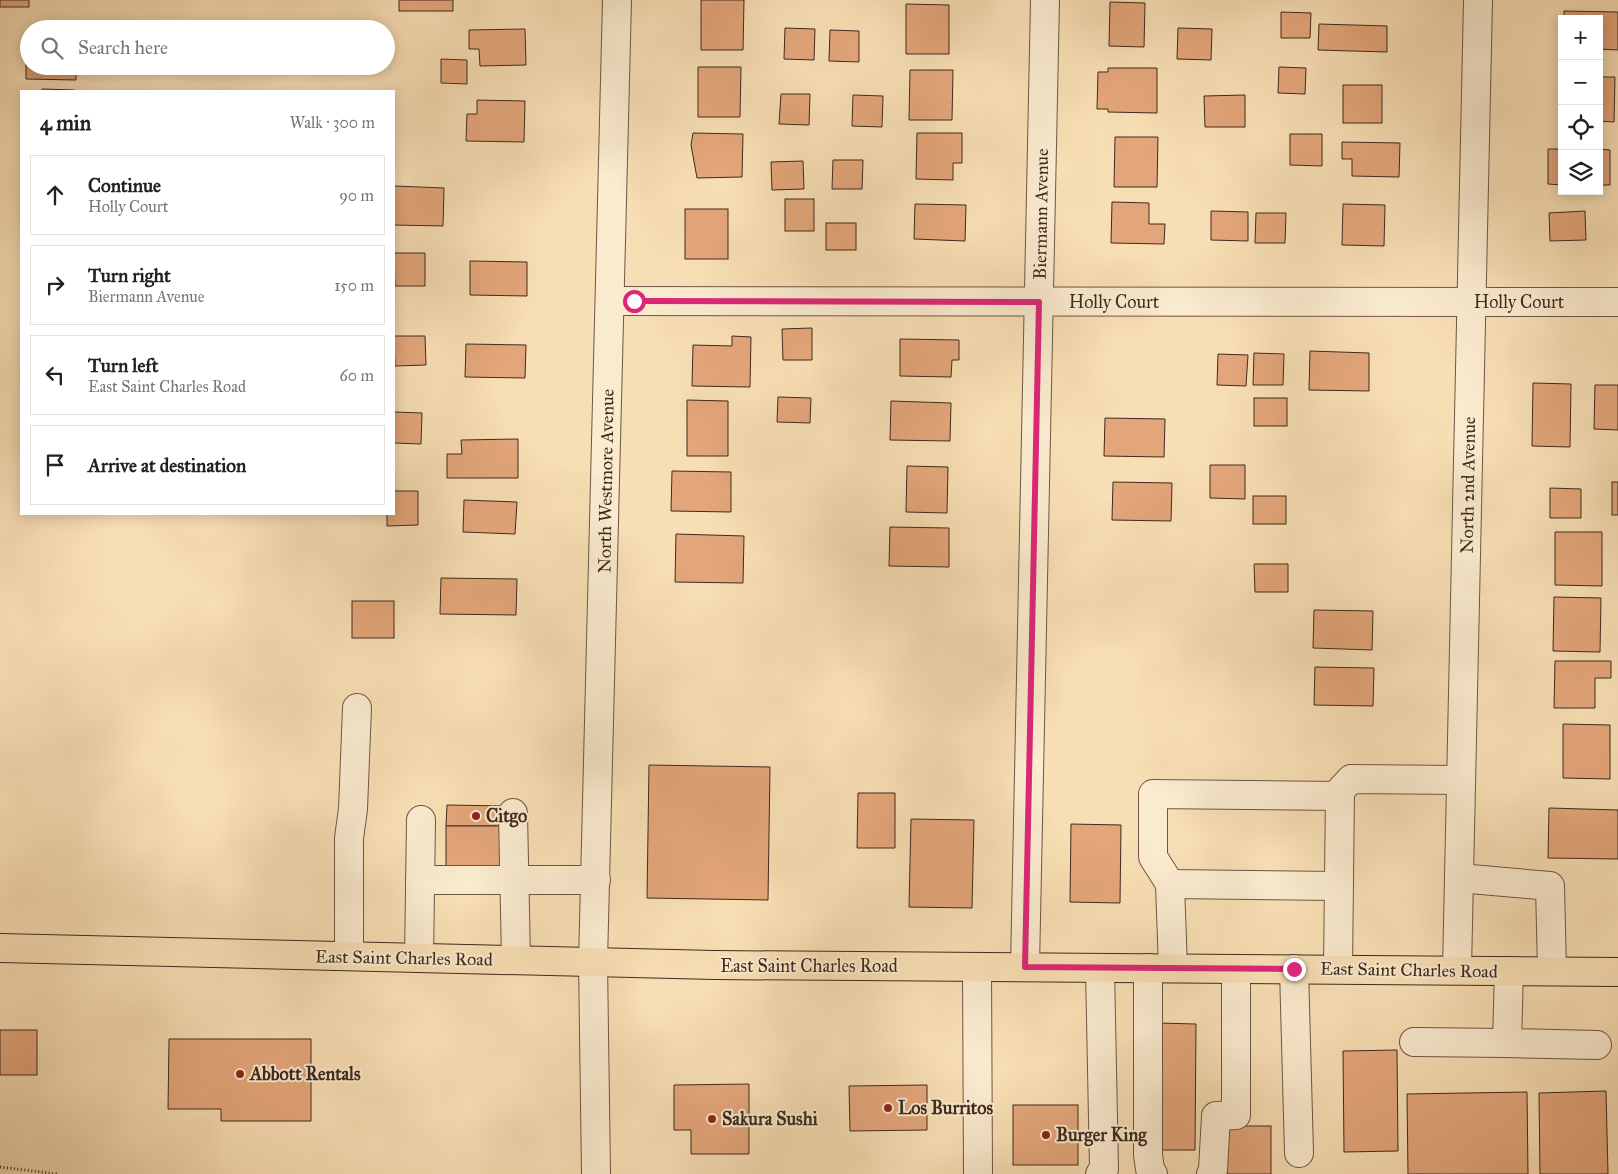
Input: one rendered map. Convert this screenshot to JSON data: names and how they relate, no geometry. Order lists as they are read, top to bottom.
{
  "streets": {
    "main road": ["East Saint Charles Road"],
    "street": [
      "Biermann Avenue",
      "Holly Court",
      "North Westmore Avenue",
      "North 2nd Avenue"
    ]
  },
  "crossings": [
    ["Biermann Avenue", "Holly Court"],
    ["Biermann Avenue", "East Saint Charles Road"],
    ["Holly Court", "North Westmore Avenue"],
    ["Holly Court", "North 2nd Avenue"],
    ["North Westmore Avenue", "East Saint Charles Road"],
    ["North 2nd Avenue", "East Saint Charles Road"]
  ],
  "places": [
    "Citgo",
    "Abbott Rentals",
    "Los Burritos",
    "Sakura Sushi",
    "Burger King"
  ],
  "page": {
    "map_buttons": ["+", "−"],
    "search": "Search here",
    "heading": ["4 min", "Walk · 300 m"],
    "list": [
      ["Continue", "Holly Court", "90 m"],
      ["Turn right", "Biermann Avenue", "150 m"],
      ["Turn left", "East Saint Charles Road", "60 m"],
      "Arrive at destination"
    ]
  }
}
